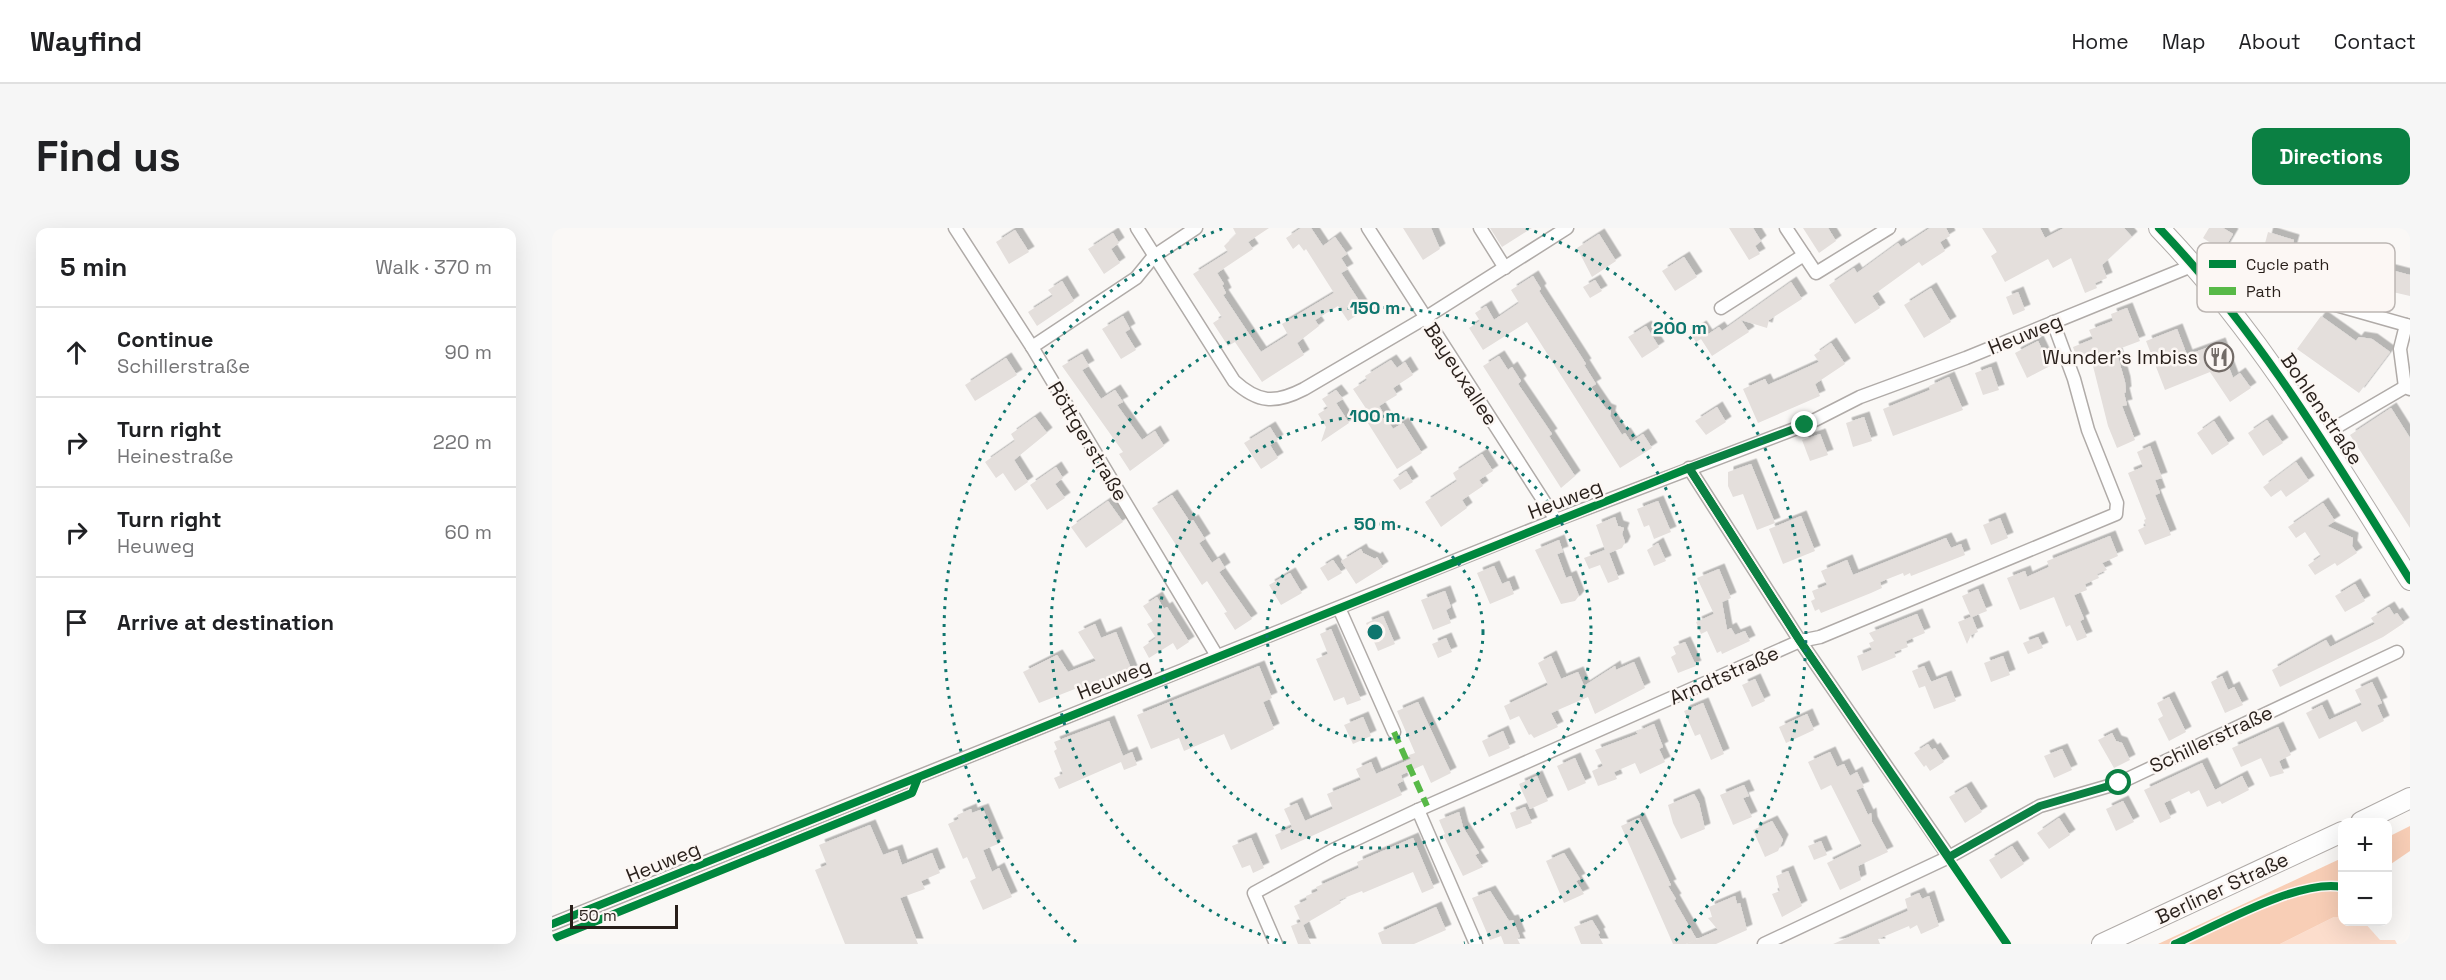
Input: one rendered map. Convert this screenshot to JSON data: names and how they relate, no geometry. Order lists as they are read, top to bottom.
{
  "streets": {
    "main road": ["Bohlenstraße", "Berliner Straße"],
    "street": [
      "Heuweg",
      "Bayeuxallee",
      "Röttgerstraße",
      "Arndtstraße",
      "Schillerstraße"
    ]
  },
  "crossings": [
    ["Heuweg", "Bayeuxallee"],
    ["Heuweg", "Bohlenstraße"],
    ["Heuweg", "Röttgerstraße"],
    ["Heuweg", "Arndtstraße"]
  ],
  "places": {
    "restaurant": ["Wunder's Imbiss"]
  },
  "legend": ["Cycle path", "Path"],
  "scale_bar": "50 m",
  "page": {
    "header": "Wayfind",
    "nav": [
      "Home",
      "Map",
      "About",
      "Contact"
    ],
    "buttons": "Directions",
    "title": "Find us",
    "heading": ["5 min", "Walk · 370 m"],
    "list": [
      ["Continue", "Schillerstraße", "90 m"],
      ["Turn right", "Heinestraße", "220 m"],
      ["Turn right", "Heuweg", "60 m"],
      "Arrive at destination"
    ],
    "map_buttons": ["+", "−"],
    "scale": "50 m"
  },
  "rings": [
    "150 m",
    "200 m",
    "100 m",
    "50 m"
  ]
}
